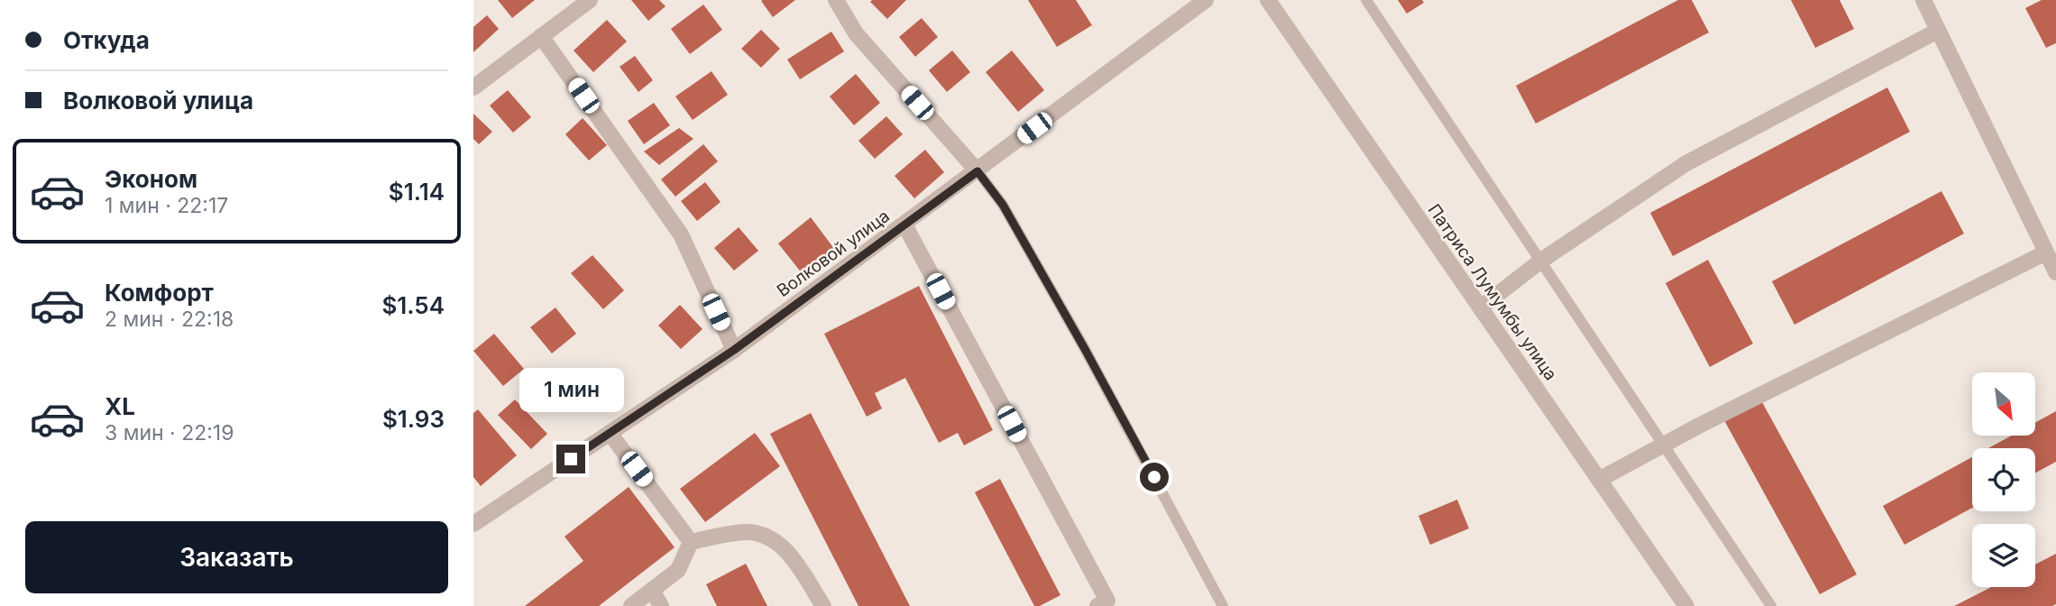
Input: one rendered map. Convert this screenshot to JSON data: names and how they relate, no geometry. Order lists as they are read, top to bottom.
{
  "streets": {
    "street": ["Волковой улица", "Патриса Лумумбы улица"]
  },
  "north": "bottom right",
  "page": {
    "banner": ["Откуда", "Волковой улица"],
    "list": [
      {
        "name": "Эконом",
        "note": "1 мин · 22:17",
        "value": "$1.14"
      },
      {
        "name": "Комфорт",
        "note": "2 мин · 22:18",
        "value": "$1.54"
      },
      {
        "name": "XL",
        "note": "3 мин · 22:19",
        "value": "$1.93"
      }
    ],
    "bubble": "1 мин",
    "buttons": "Заказать"
  }
}
